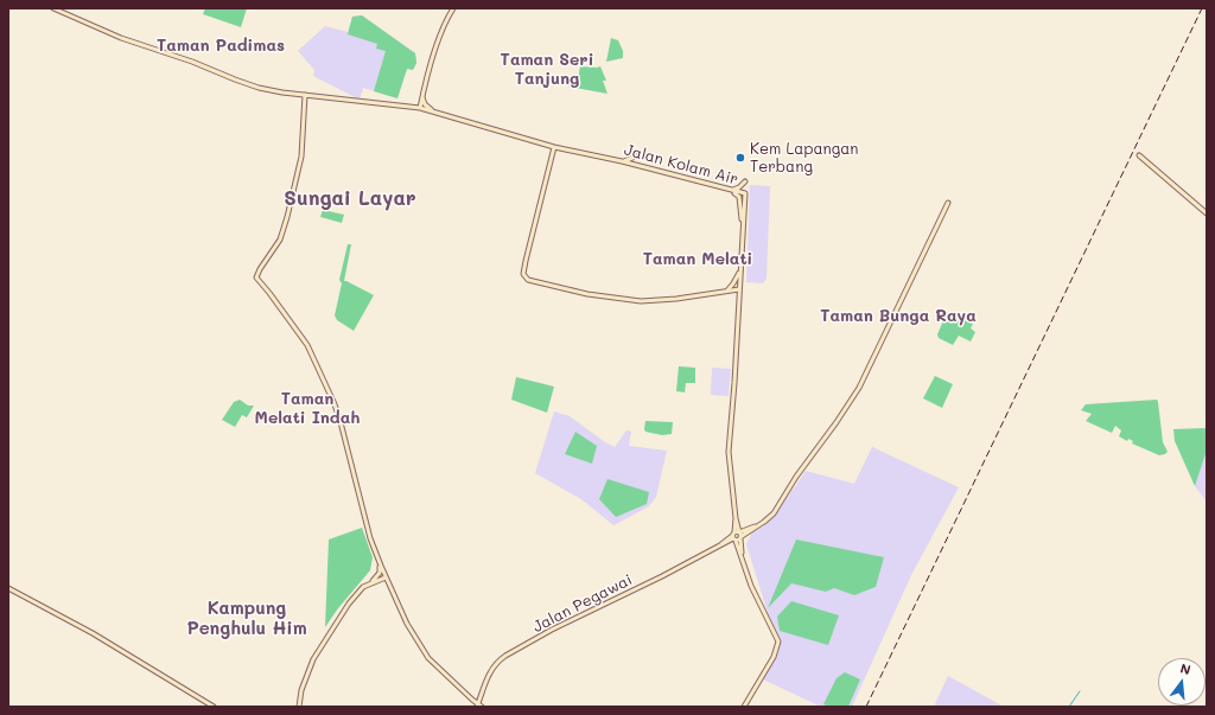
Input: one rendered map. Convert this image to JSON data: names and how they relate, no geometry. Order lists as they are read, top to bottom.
{
  "streets": {
    "street": ["Jalan Kolam Air", "Jalan Pegawai"]
  },
  "crossings": [
    ["Jalan Kolam Air", "Jalan Pegawai"]
  ],
  "districts": [
    "Taman Padimas",
    "Taman Seri Tanjung",
    "Sungai Layar",
    "Taman Melati",
    "Taman Bunga Raya",
    "Taman Melati Indah",
    "Kampung Penghulu Him"
  ],
  "places": ["Kem Lapangan Terbang"],
  "north": "top"
}
